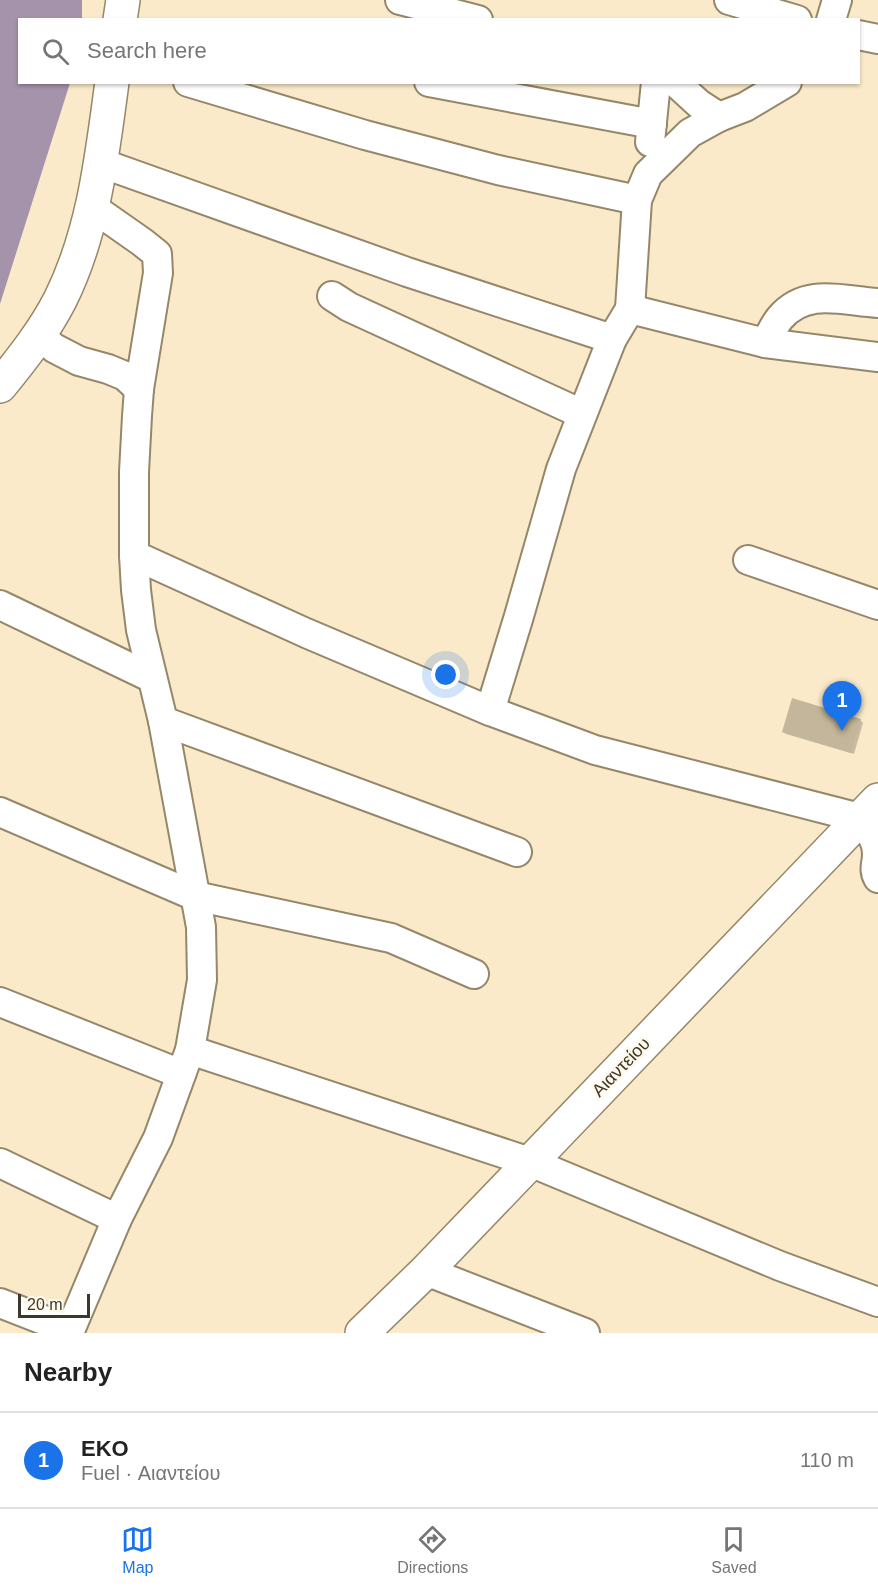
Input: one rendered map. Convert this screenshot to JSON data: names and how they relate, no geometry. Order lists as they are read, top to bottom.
{
  "streets": {
    "main road": ["Αιαντείου"]
  },
  "scale_bar": "20 m",
  "page": {
    "search": "Search here",
    "pins": "1",
    "scale": "20 m",
    "heading": "Nearby",
    "list": [
      {
        "mark": "1",
        "name": "EKO",
        "note": "Fuel · Αιαντείου",
        "value": "110 m"
      }
    ],
    "nav": ["Map", "Directions", "Saved"]
  }
}
